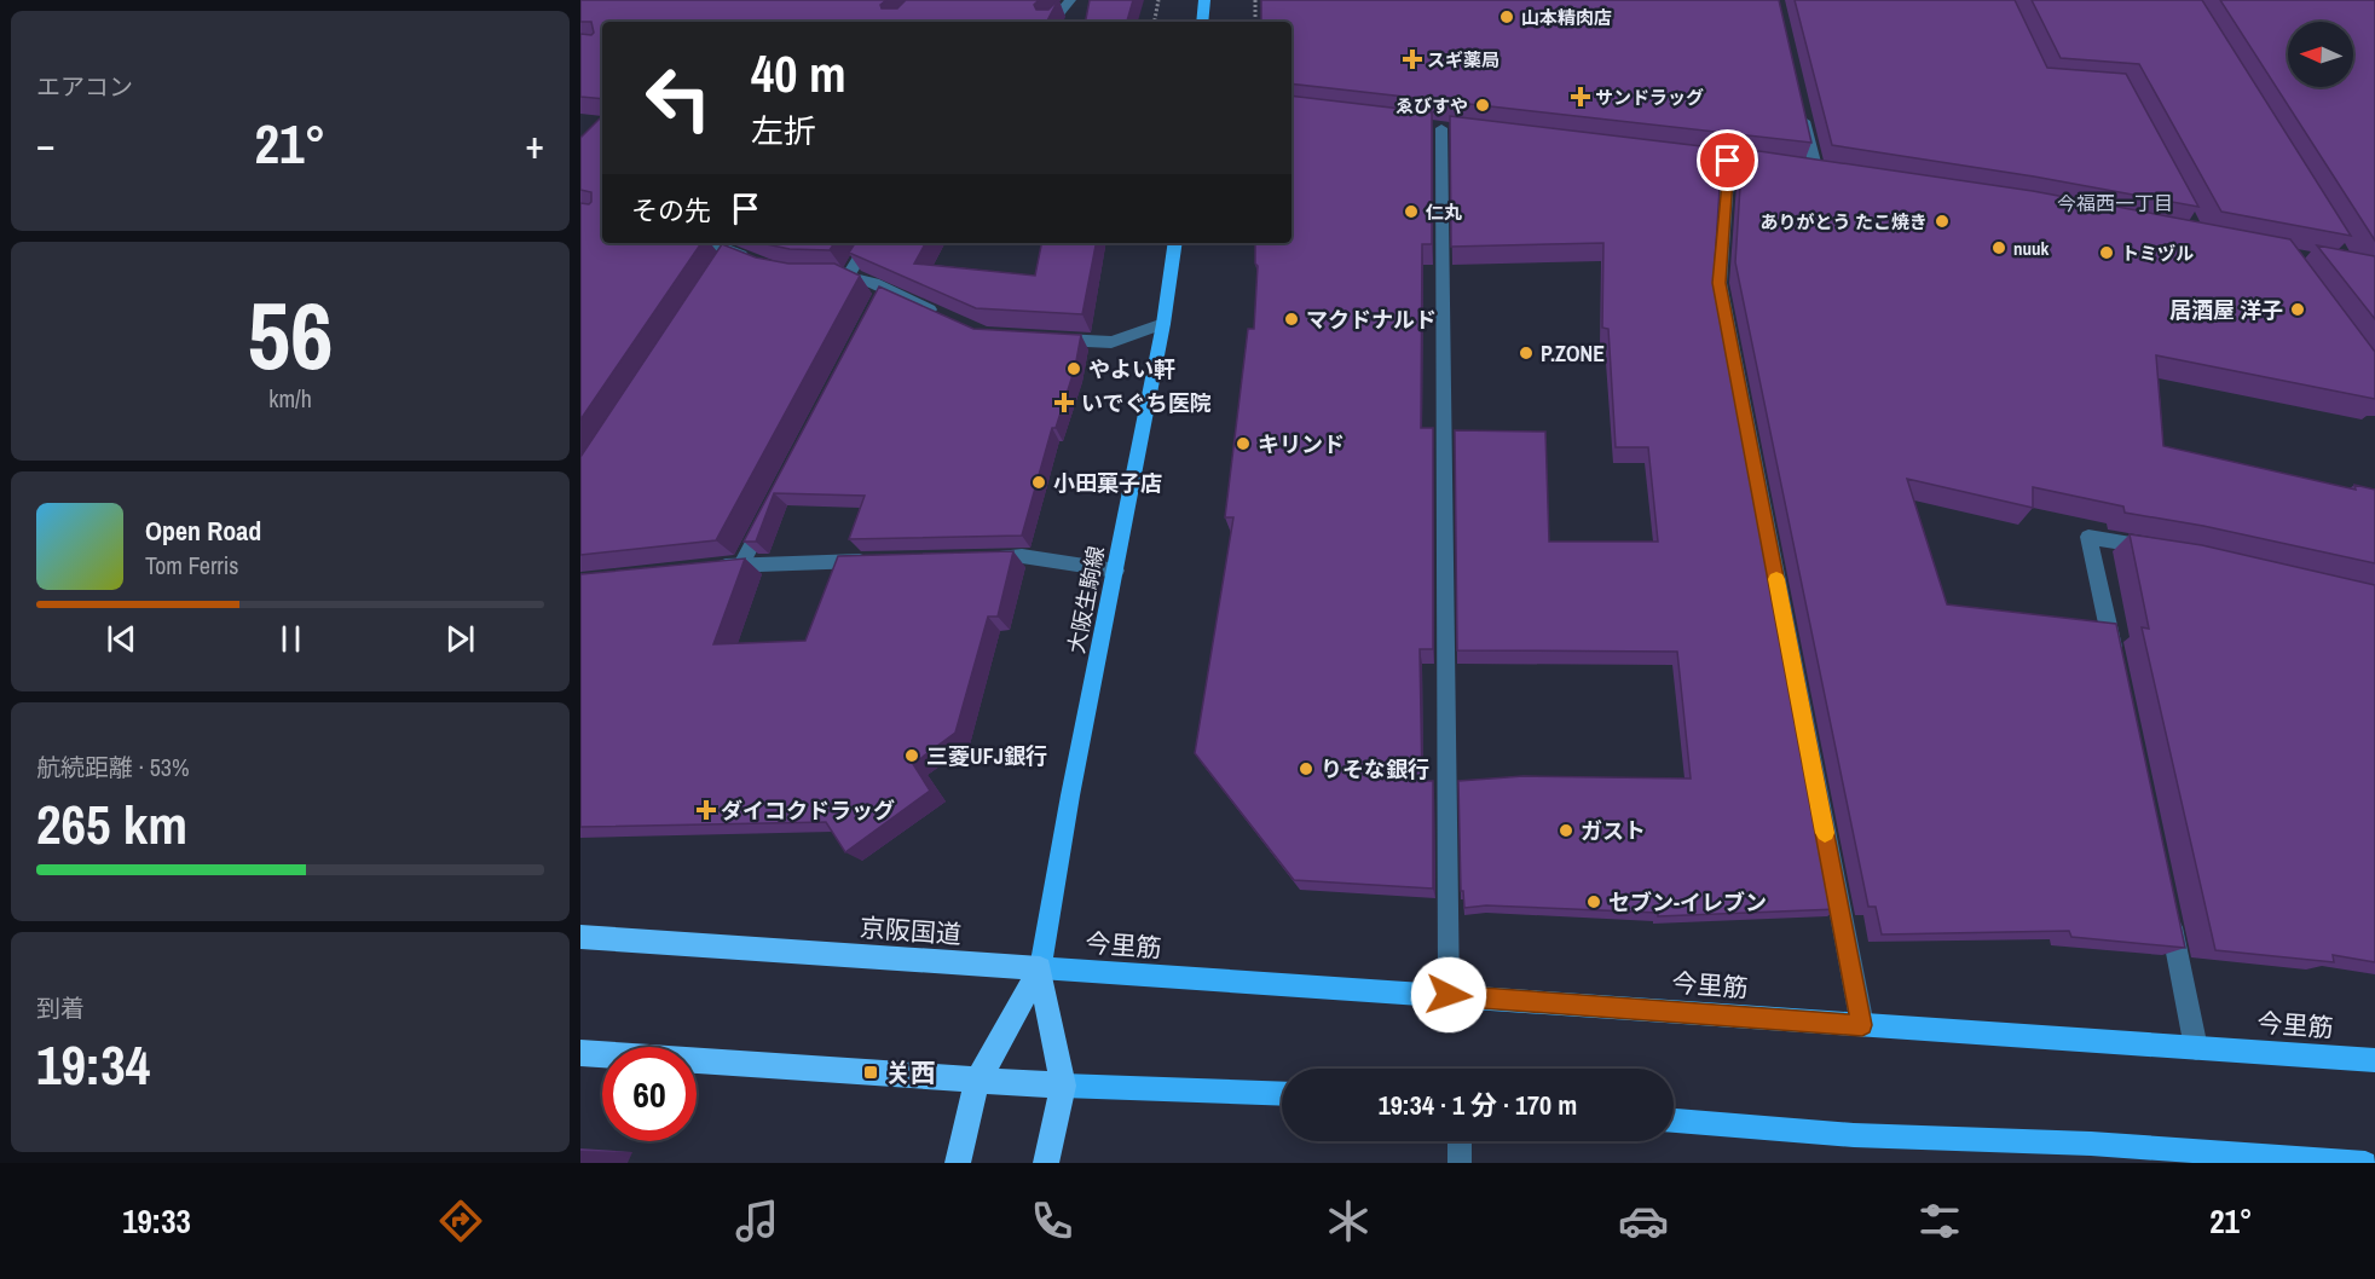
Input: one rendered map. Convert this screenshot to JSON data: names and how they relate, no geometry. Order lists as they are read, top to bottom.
{
  "streets": {
    "highway": ["京阪国道"],
    "main road": ["大阪生駒線", "今里筋"]
  },
  "crossings": [
    ["大阪生駒線", "京阪国道"],
    ["大阪生駒線", "今里筋"],
    ["京阪国道", "今里筋"]
  ],
  "districts": ["今福西一丁目"],
  "places": {
    "other": [
      "山本精肉店",
      "ゑびすや",
      "仁丸",
      "ありがとう たこ焼き",
      "nuuk",
      "トミヅル",
      "居酒屋 洋子",
      "マクドナルド",
      "P.ZONE",
      "やよい軒",
      "キリンド",
      "小田菓子店",
      "三菱UFJ銀行",
      "りそな銀行",
      "ガスト",
      "セブン-イレブン"
    ],
    "health": [
      "スギ薬局",
      "サンドラッグ",
      "いでぐち医院",
      "ダイコクドラッグ"
    ],
    "transit": ["关西"]
  },
  "north": "left",
  "page": {
    "tile": [
      "エアコン",
      ["56", "km/h"],
      ["航続距離 · 53%", "265 km"],
      ["到着", "19:34"]
    ],
    "turn": ["40 m", "左折"],
    "heat": ["−", "21°", "+"],
    "then": "その先",
    "song": ["Open Road", "Tom Ferris"],
    "limit": "60",
    "trip": "19:34 · 1 分 · 170 m",
    "tabs": ["19:33", "21°"]
  }
}
